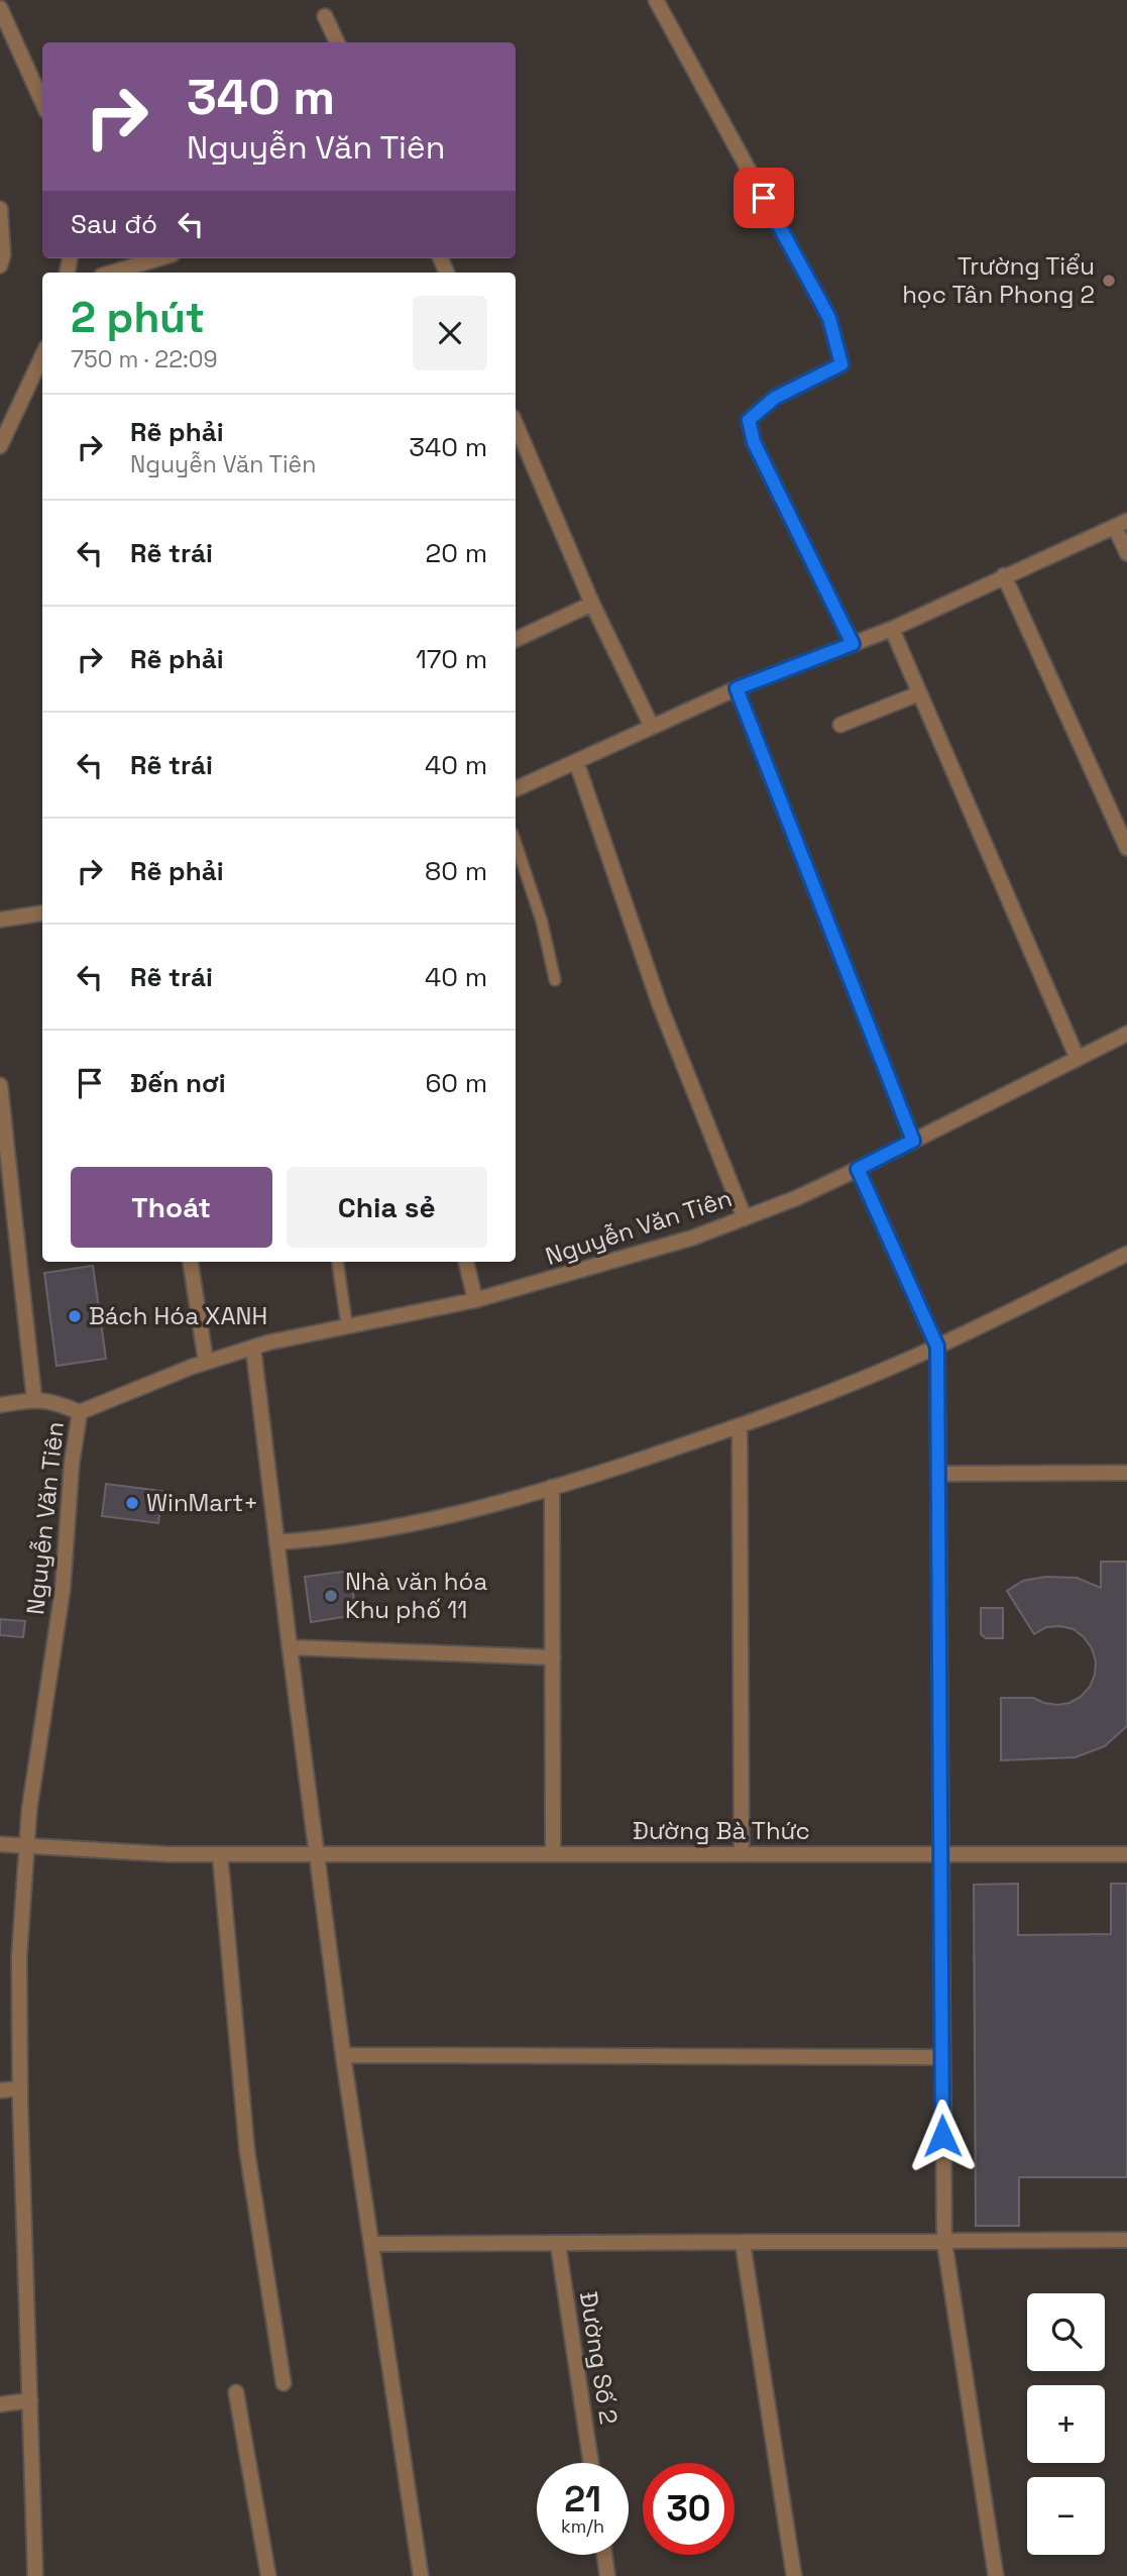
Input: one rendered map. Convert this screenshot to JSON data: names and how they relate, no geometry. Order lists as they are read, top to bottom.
{
  "streets": {
    "street": ["Nguyễn Văn Tiên", "Đường Bà Thức", "Đường Số 2"]
  },
  "crossings": [
    ["Nguyễn Văn Tiên", "Đường Bà Thức"]
  ],
  "places": [
    "Trường Tiểu học Tân Phong 2",
    "Bách Hóa XANH",
    "WinMart+",
    "Nhà văn hóa Khu phố 11"
  ],
  "page": {
    "turn": ["340 m", "Nguyễn Văn Tiên"],
    "then": "Sau đó",
    "heading": ["2 phút", "750 m · 22:09"],
    "list": [
      {
        "name": "Rẽ phải",
        "note": "Nguyễn Văn Tiên",
        "value": "340 m"
      },
      {
        "name": "Rẽ trái",
        "value": "20 m"
      },
      {
        "name": "Rẽ phải",
        "value": "170 m"
      },
      {
        "name": "Rẽ trái",
        "value": "40 m"
      },
      {
        "name": "Rẽ phải",
        "value": "80 m"
      },
      {
        "name": "Rẽ trái",
        "value": "40 m"
      },
      {
        "name": "Đến nơi",
        "value": "60 m"
      }
    ],
    "buttons": ["Thoát", "Chia sẻ"],
    "map_buttons": ["+", "−"],
    "speed": "21 km/h",
    "limit": "30"
  }
}
